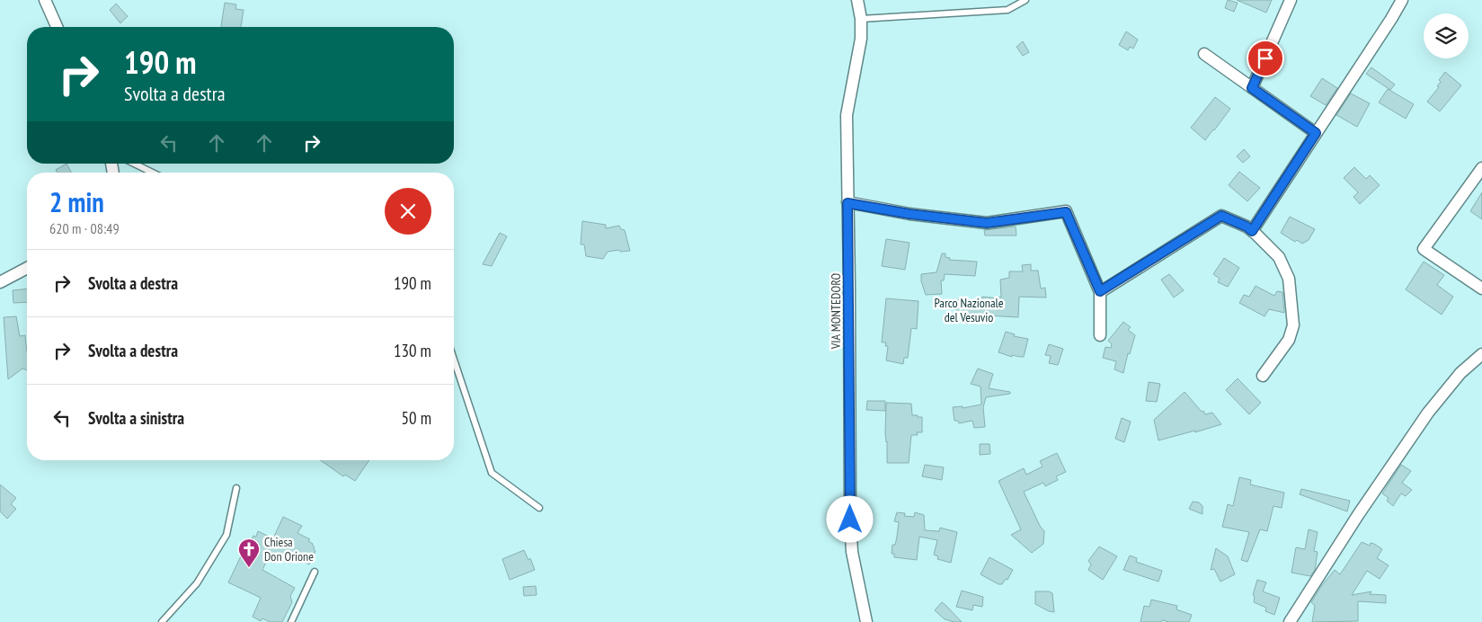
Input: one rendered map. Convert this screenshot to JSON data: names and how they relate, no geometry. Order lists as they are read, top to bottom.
{
  "streets": {
    "street": ["VIA MONTEDORO"]
  },
  "parks": ["Parco Nazionale del Vesuvio"],
  "places": {
    "church": ["Chiesa Don Orione"]
  },
  "page": {
    "turn": ["190 m", "Svolta a destra"],
    "heading": ["2 min", "620 m · 08:49"],
    "list": [
      {
        "name": "Svolta a destra",
        "value": "190 m"
      },
      {
        "name": "Svolta a destra",
        "value": "130 m"
      },
      {
        "name": "Svolta a sinistra",
        "value": "50 m"
      }
    ]
  }
}
